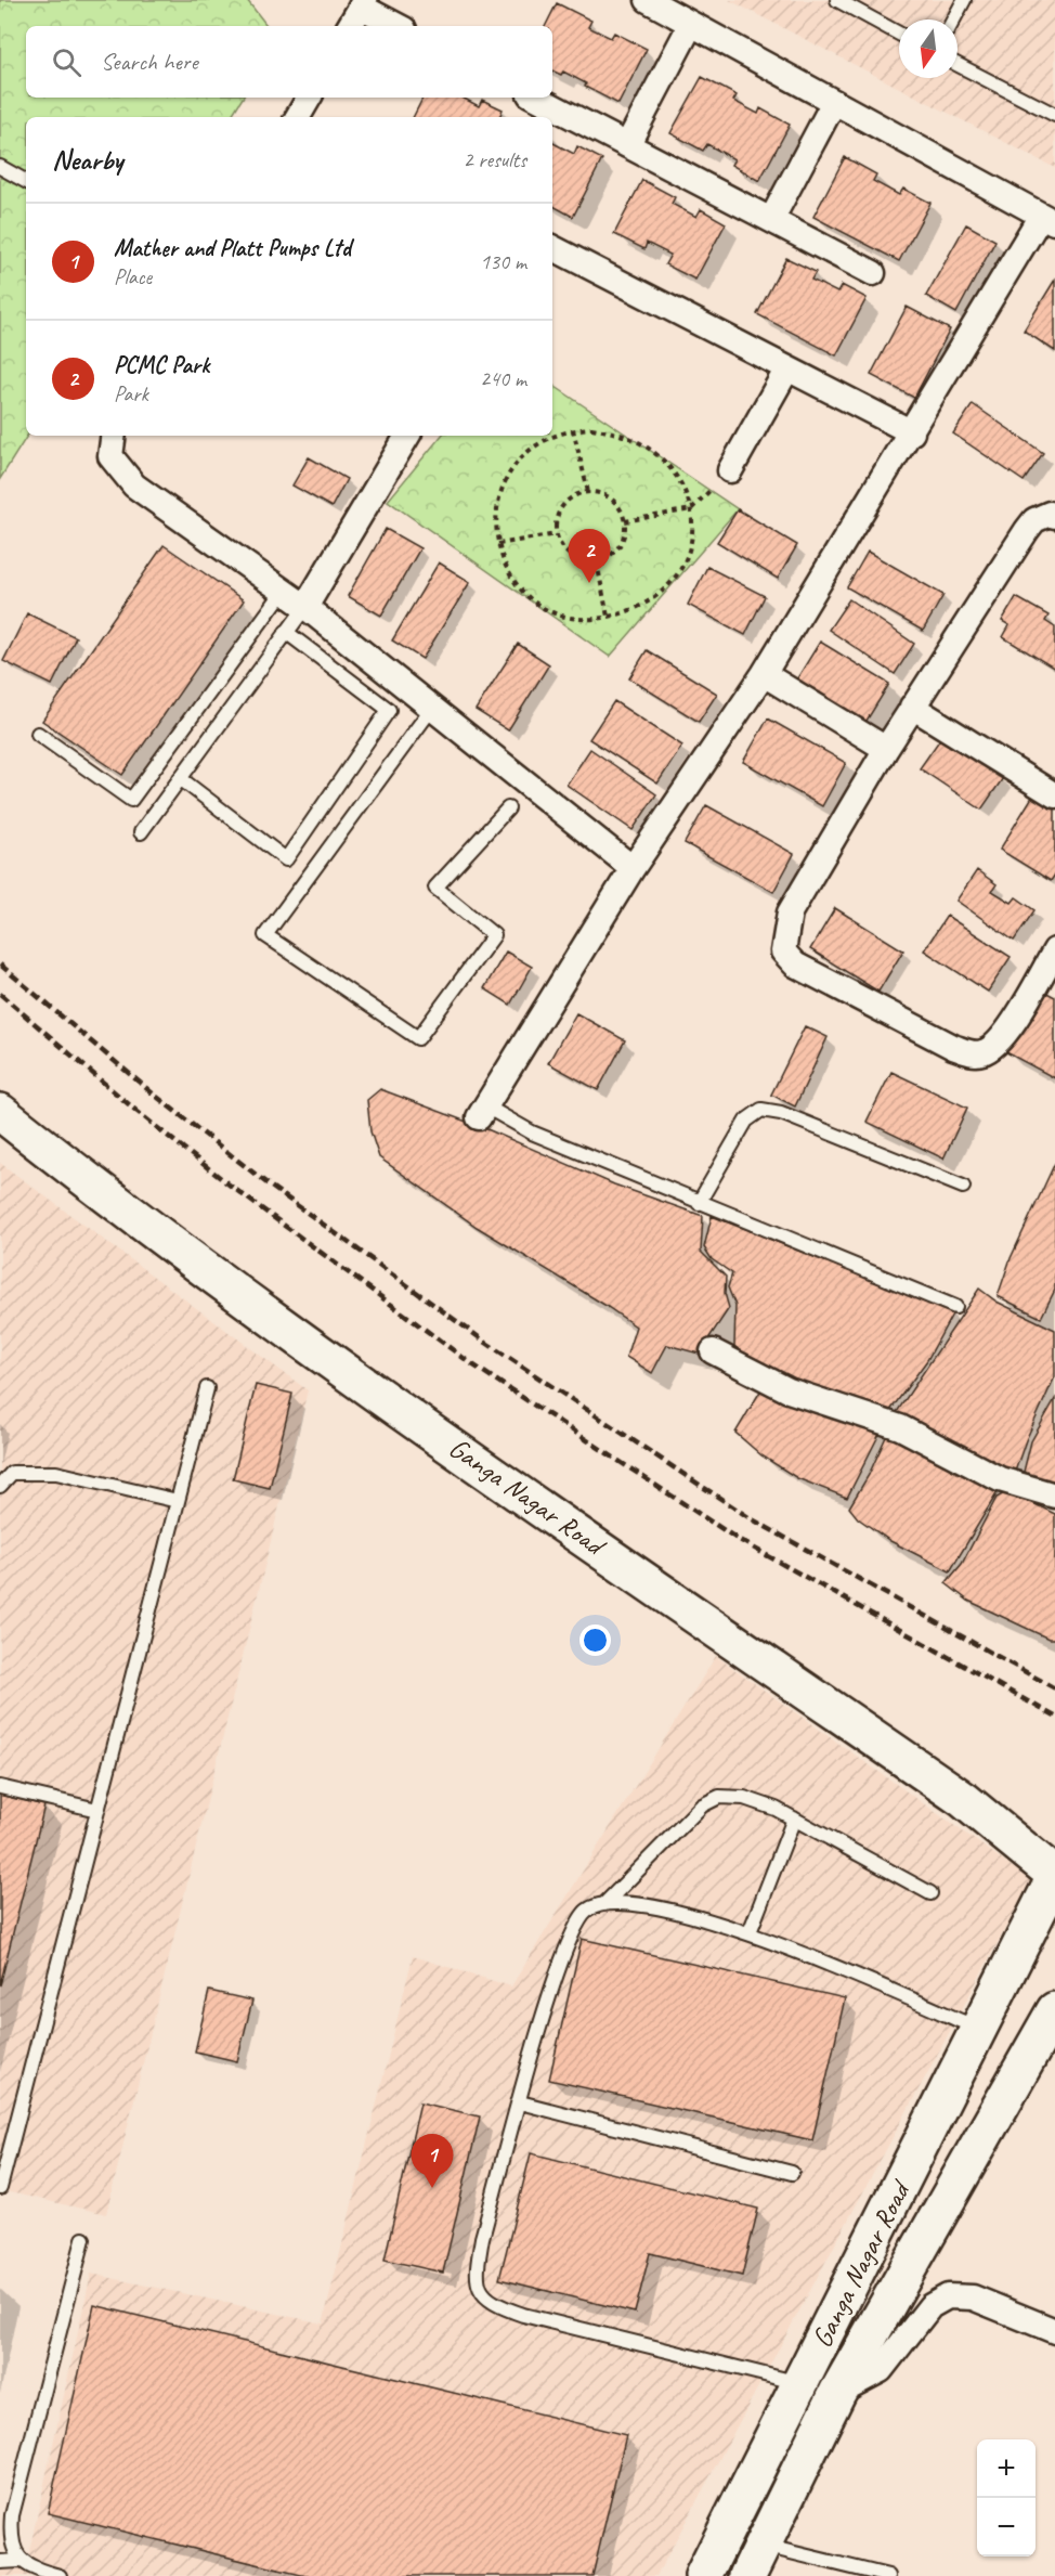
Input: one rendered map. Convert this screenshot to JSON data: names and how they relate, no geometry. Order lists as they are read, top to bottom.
{
  "streets": {
    "street": ["Ganga Nagar Road"]
  },
  "north": "bottom",
  "page": {
    "search": "Search here",
    "heading": ["Nearby", "2 results"],
    "list": [
      {
        "mark": "1",
        "name": "Mather and Platt Pumps Ltd",
        "note": "Place",
        "value": "130 m"
      },
      {
        "mark": "2",
        "name": "PCMC Park",
        "note": "Park",
        "value": "240 m"
      }
    ],
    "pins": ["2", "1"],
    "map_buttons": ["+", "−"]
  }
}
